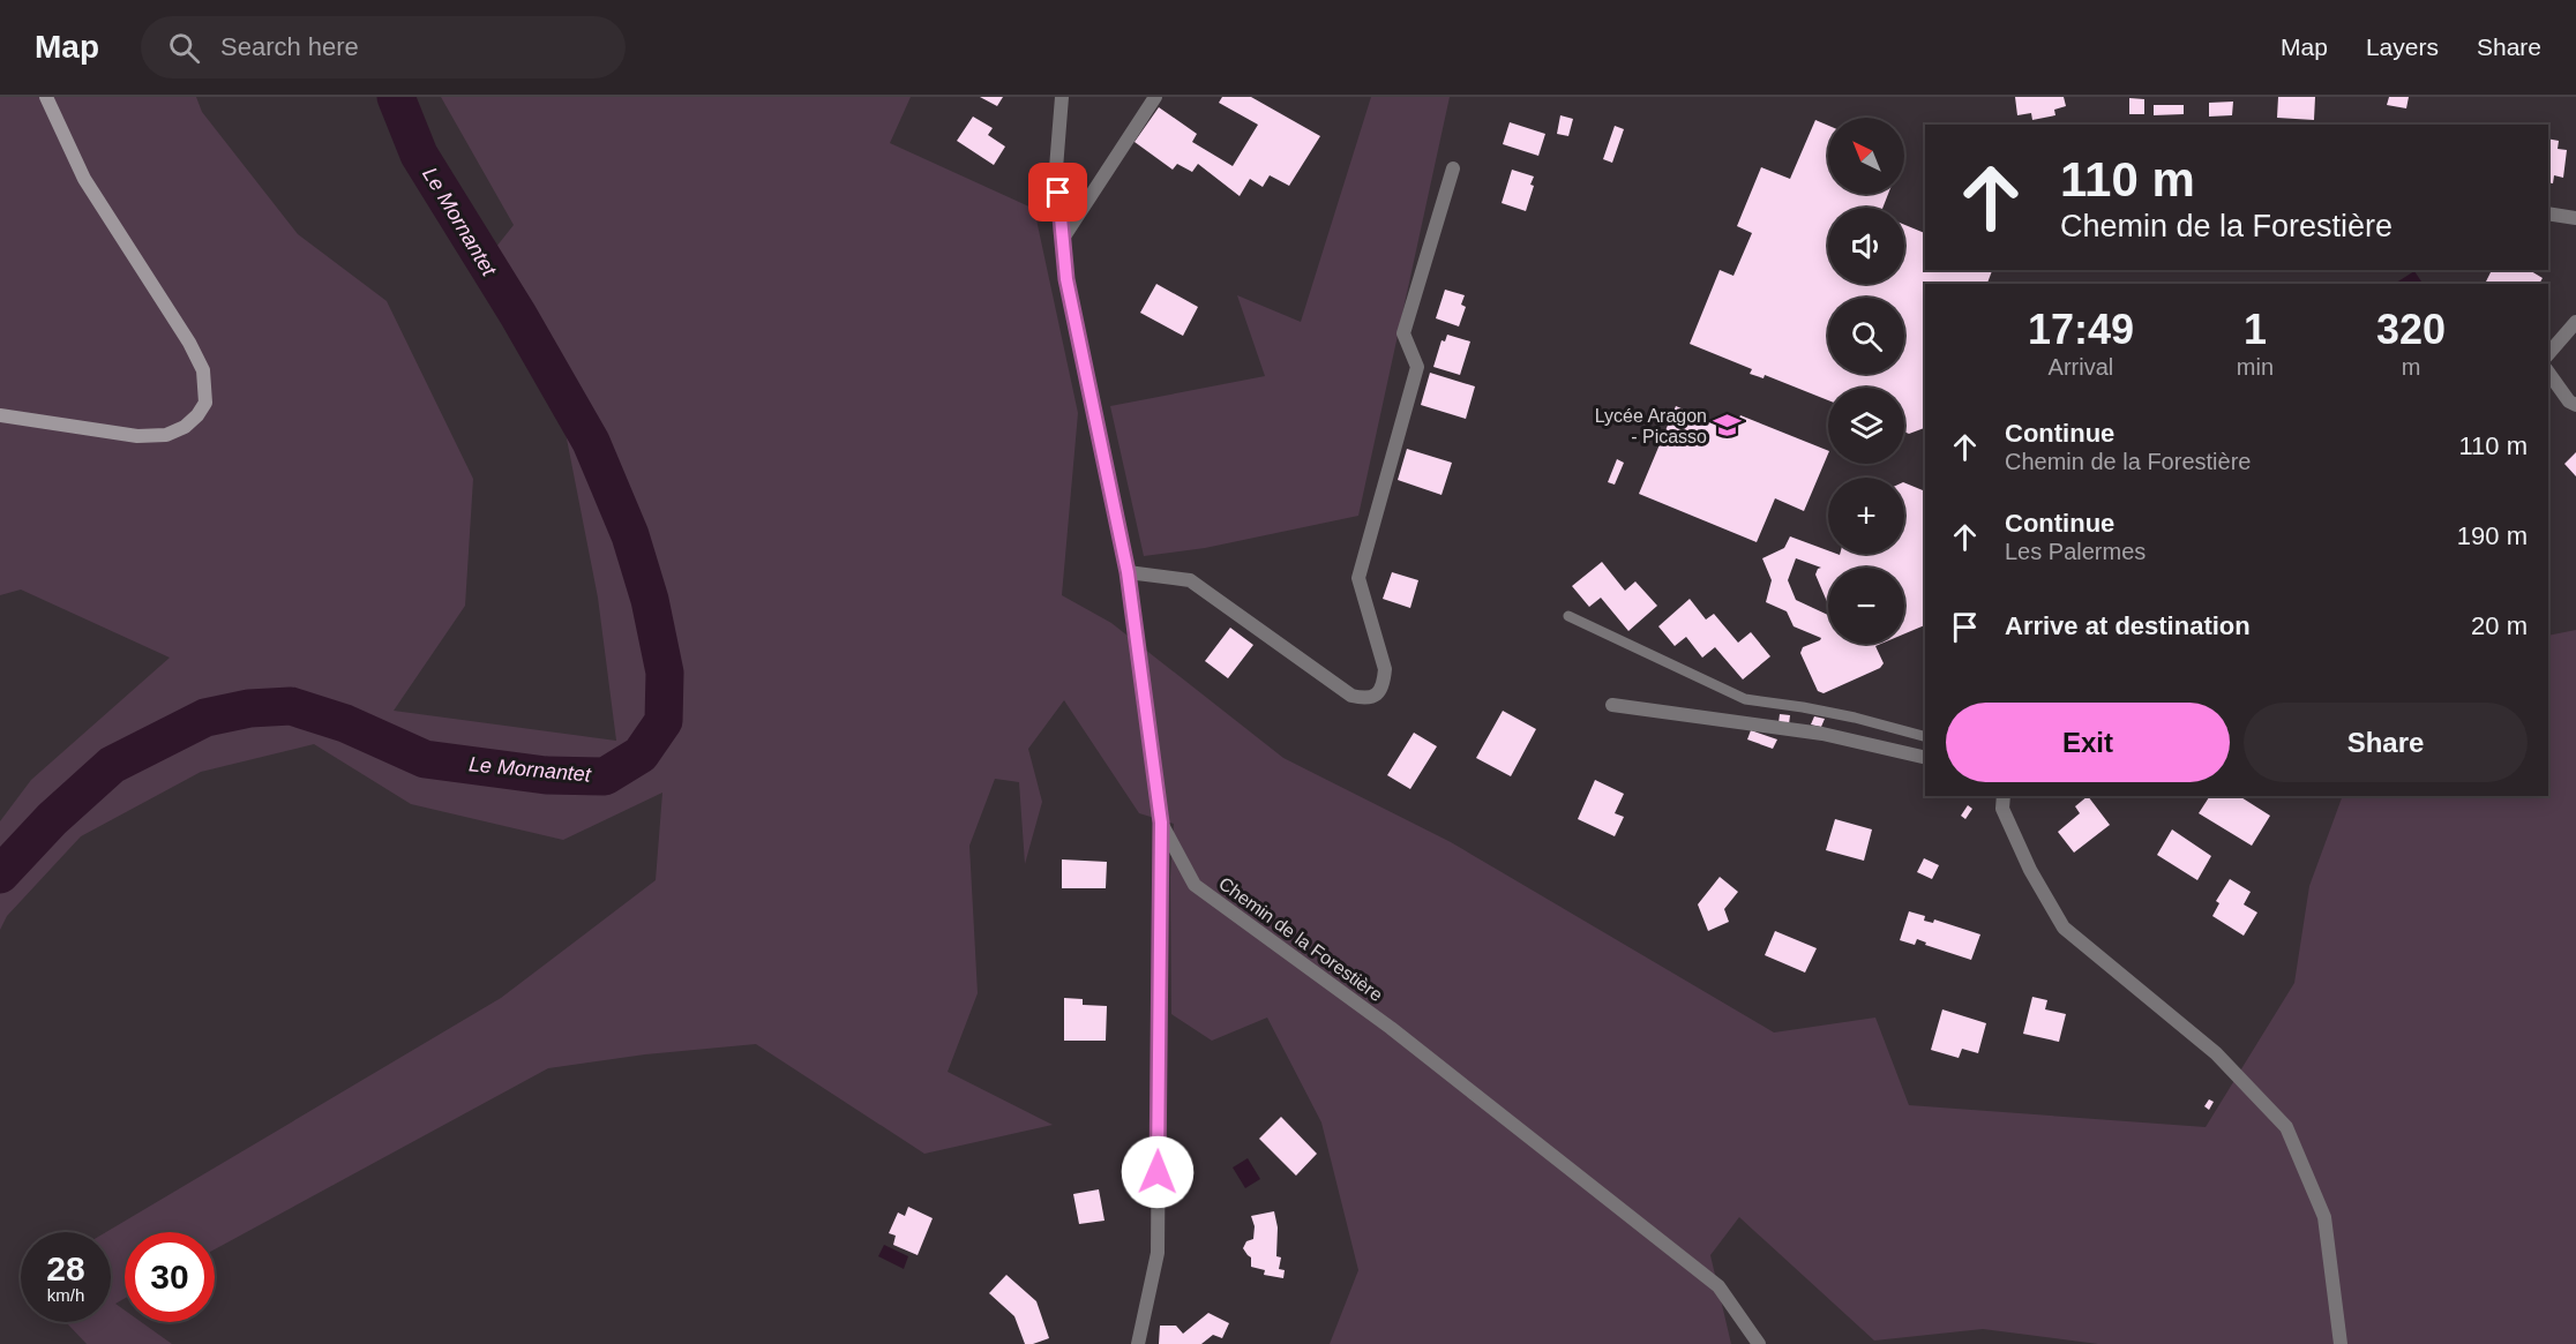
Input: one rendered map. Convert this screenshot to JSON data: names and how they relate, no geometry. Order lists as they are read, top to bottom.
{
  "streets": {
    "street": ["Chemin de la Forestière"]
  },
  "water": ["Le Mornantet"],
  "places": {
    "school or university": ["Lycée Aragon - Picasso"]
  },
  "north": "top left",
  "page": {
    "header": "Map",
    "search": "Search here",
    "nav": ["Map", "Layers", "Share"],
    "map_buttons": ["+", "−"],
    "turn": ["110 m", "Chemin de la Forestière"],
    "eta": [
      "17:49",
      "Arrival",
      "1",
      "min",
      "320",
      "m"
    ],
    "list": [
      {
        "name": "Continue",
        "note": "Chemin de la Forestière",
        "value": "110 m"
      },
      {
        "name": "Continue",
        "note": "Les Palermes",
        "value": "190 m"
      },
      {
        "name": "Arrive at destination",
        "value": "20 m"
      }
    ],
    "buttons": ["Exit", "Share"],
    "speed": "28 km/h",
    "limit": "30"
  }
}
